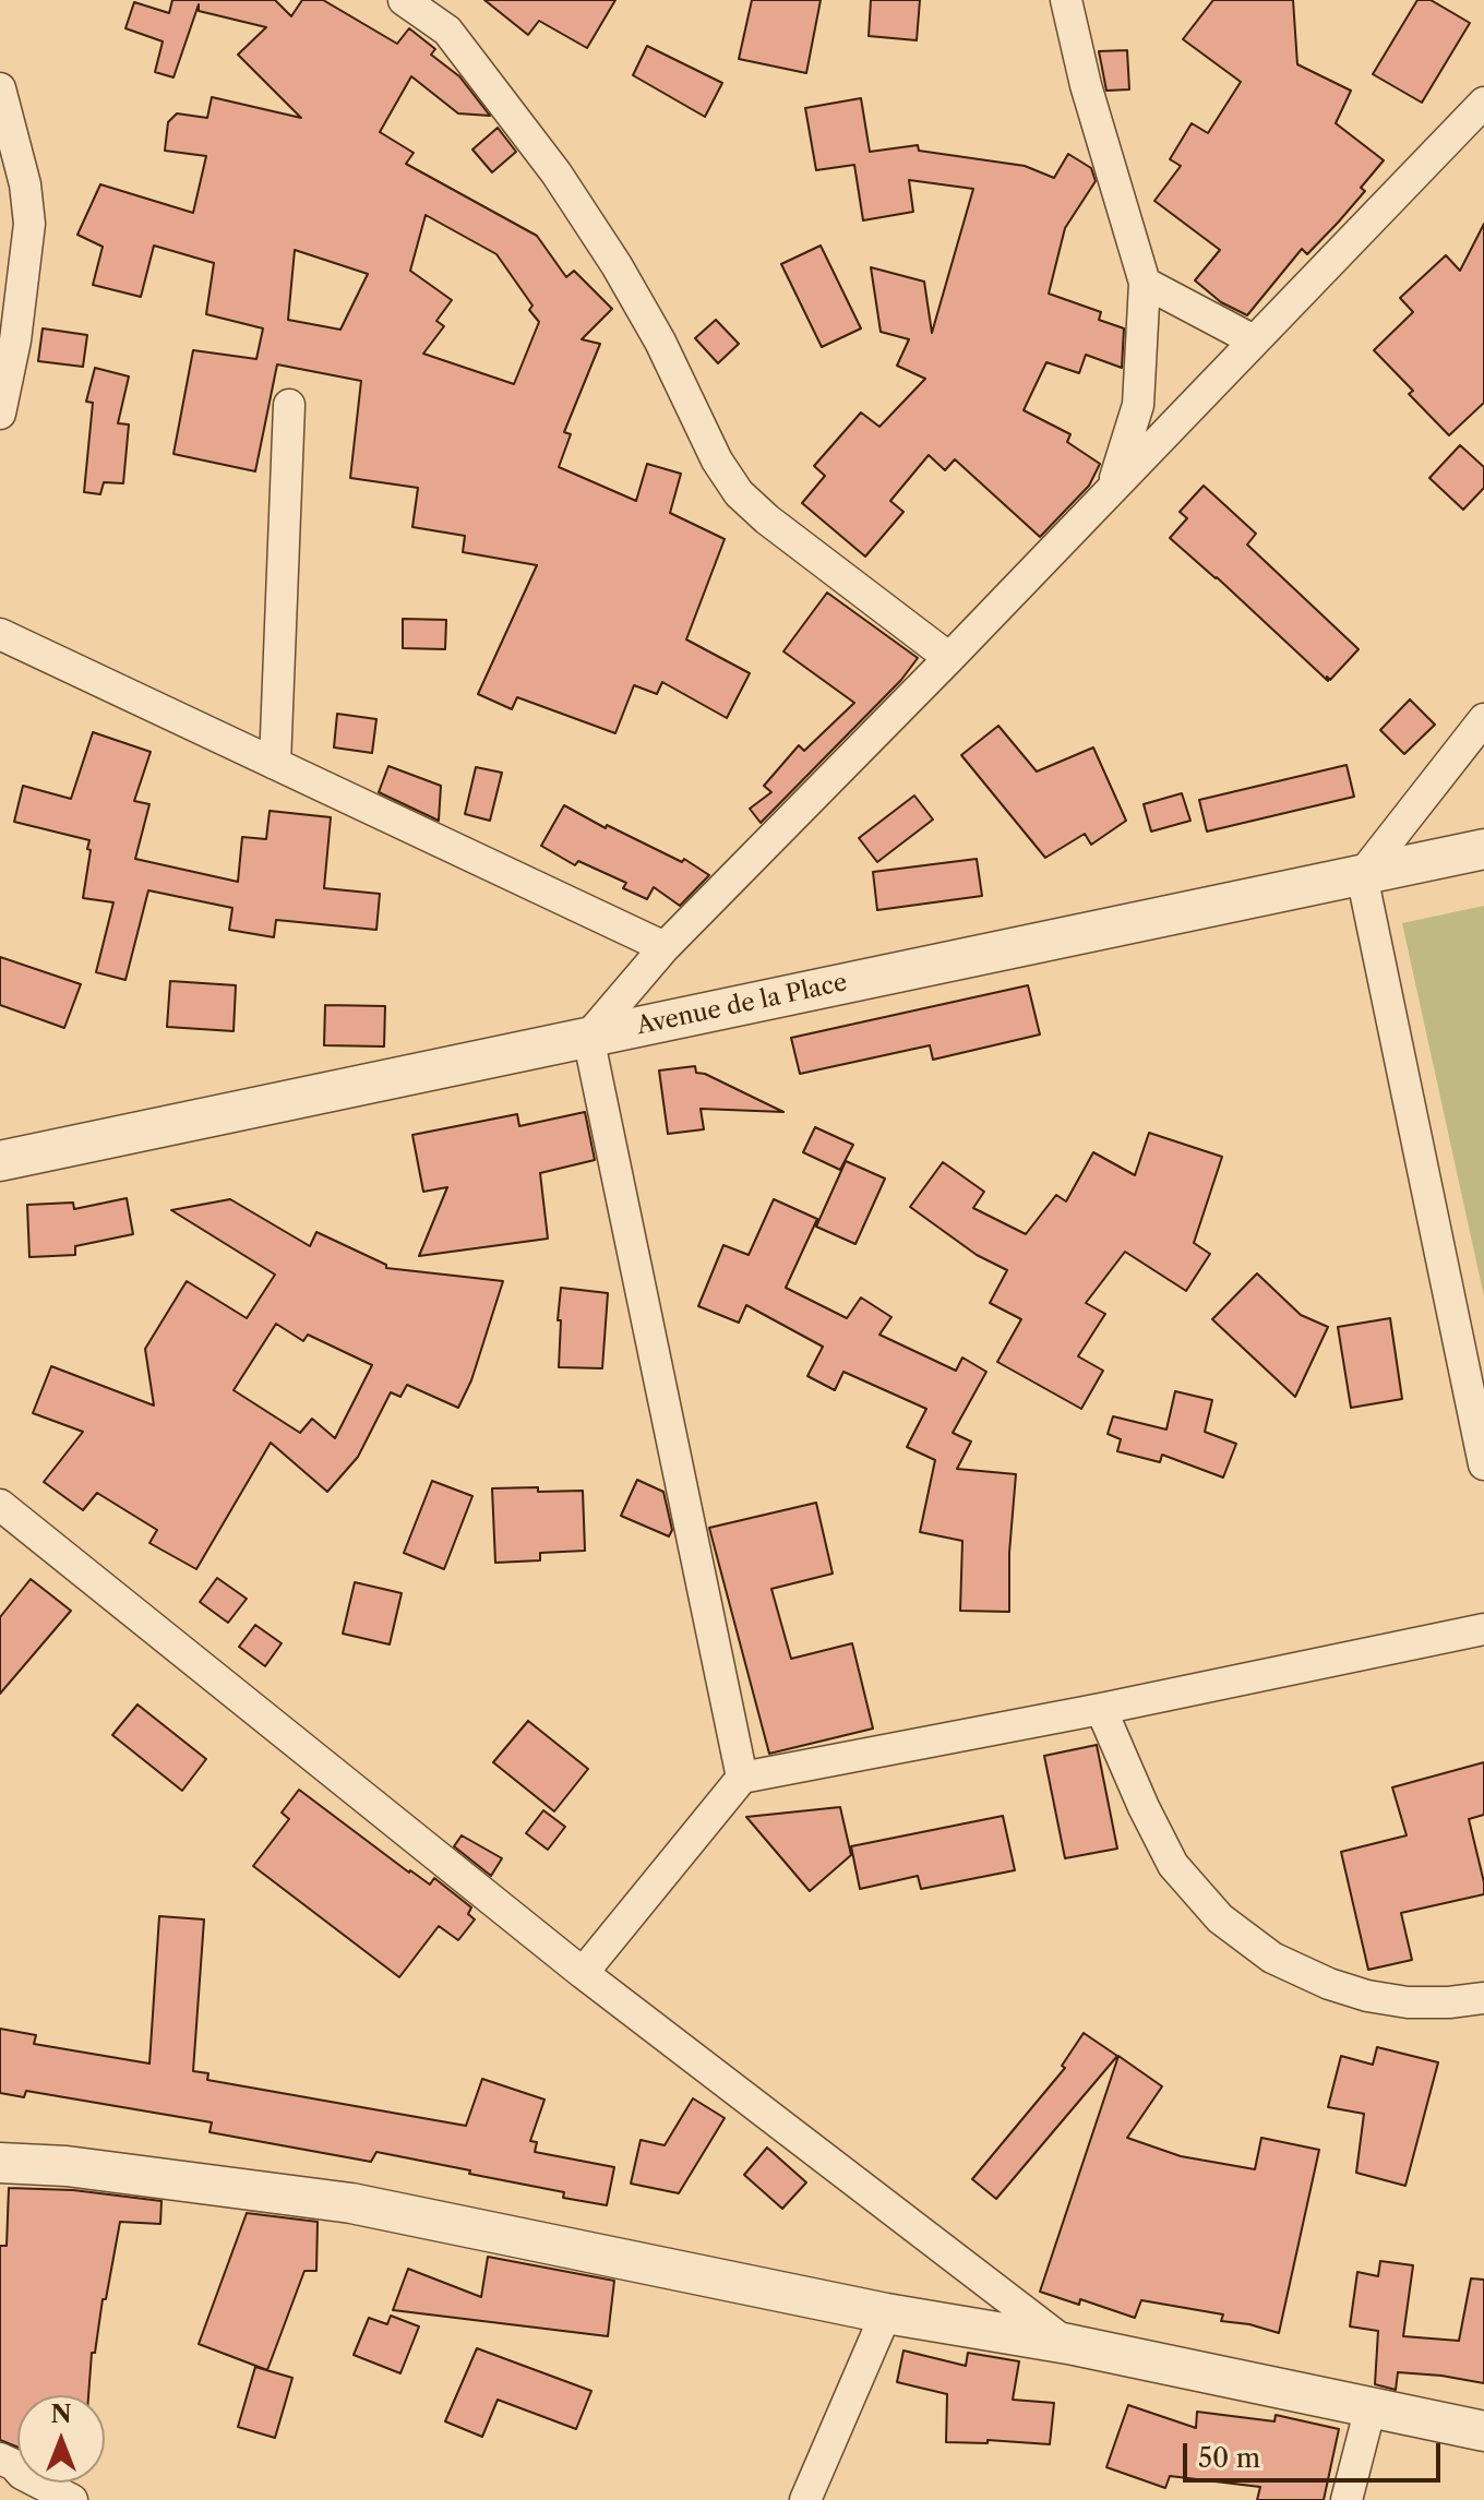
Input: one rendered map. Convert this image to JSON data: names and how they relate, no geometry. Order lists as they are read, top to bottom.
{
  "streets": {
    "street": ["Avenue de la Place"]
  },
  "scale_bar": "50 m",
  "north": "top"
}
